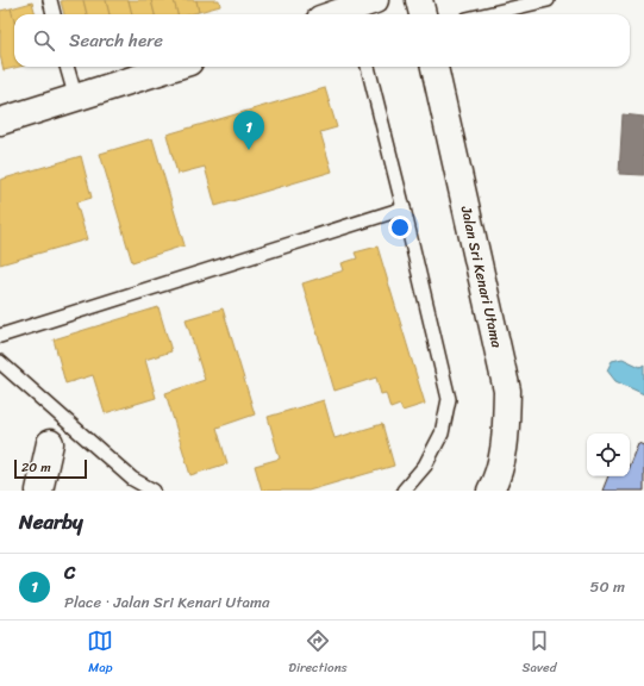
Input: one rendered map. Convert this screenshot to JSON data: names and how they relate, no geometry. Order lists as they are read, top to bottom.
{
  "streets": {
    "street": ["Jalan Sri Kenari Utama"]
  },
  "scale_bar": "20 m",
  "page": {
    "search": "Search here",
    "pins": "1",
    "scale": "20 m",
    "heading": "Nearby",
    "list": [
      {
        "mark": "1",
        "name": "C",
        "note": "Place · Jalan Sri Kenari Utama",
        "value": "50 m"
      }
    ],
    "nav": ["Map", "Directions", "Saved"]
  }
}
